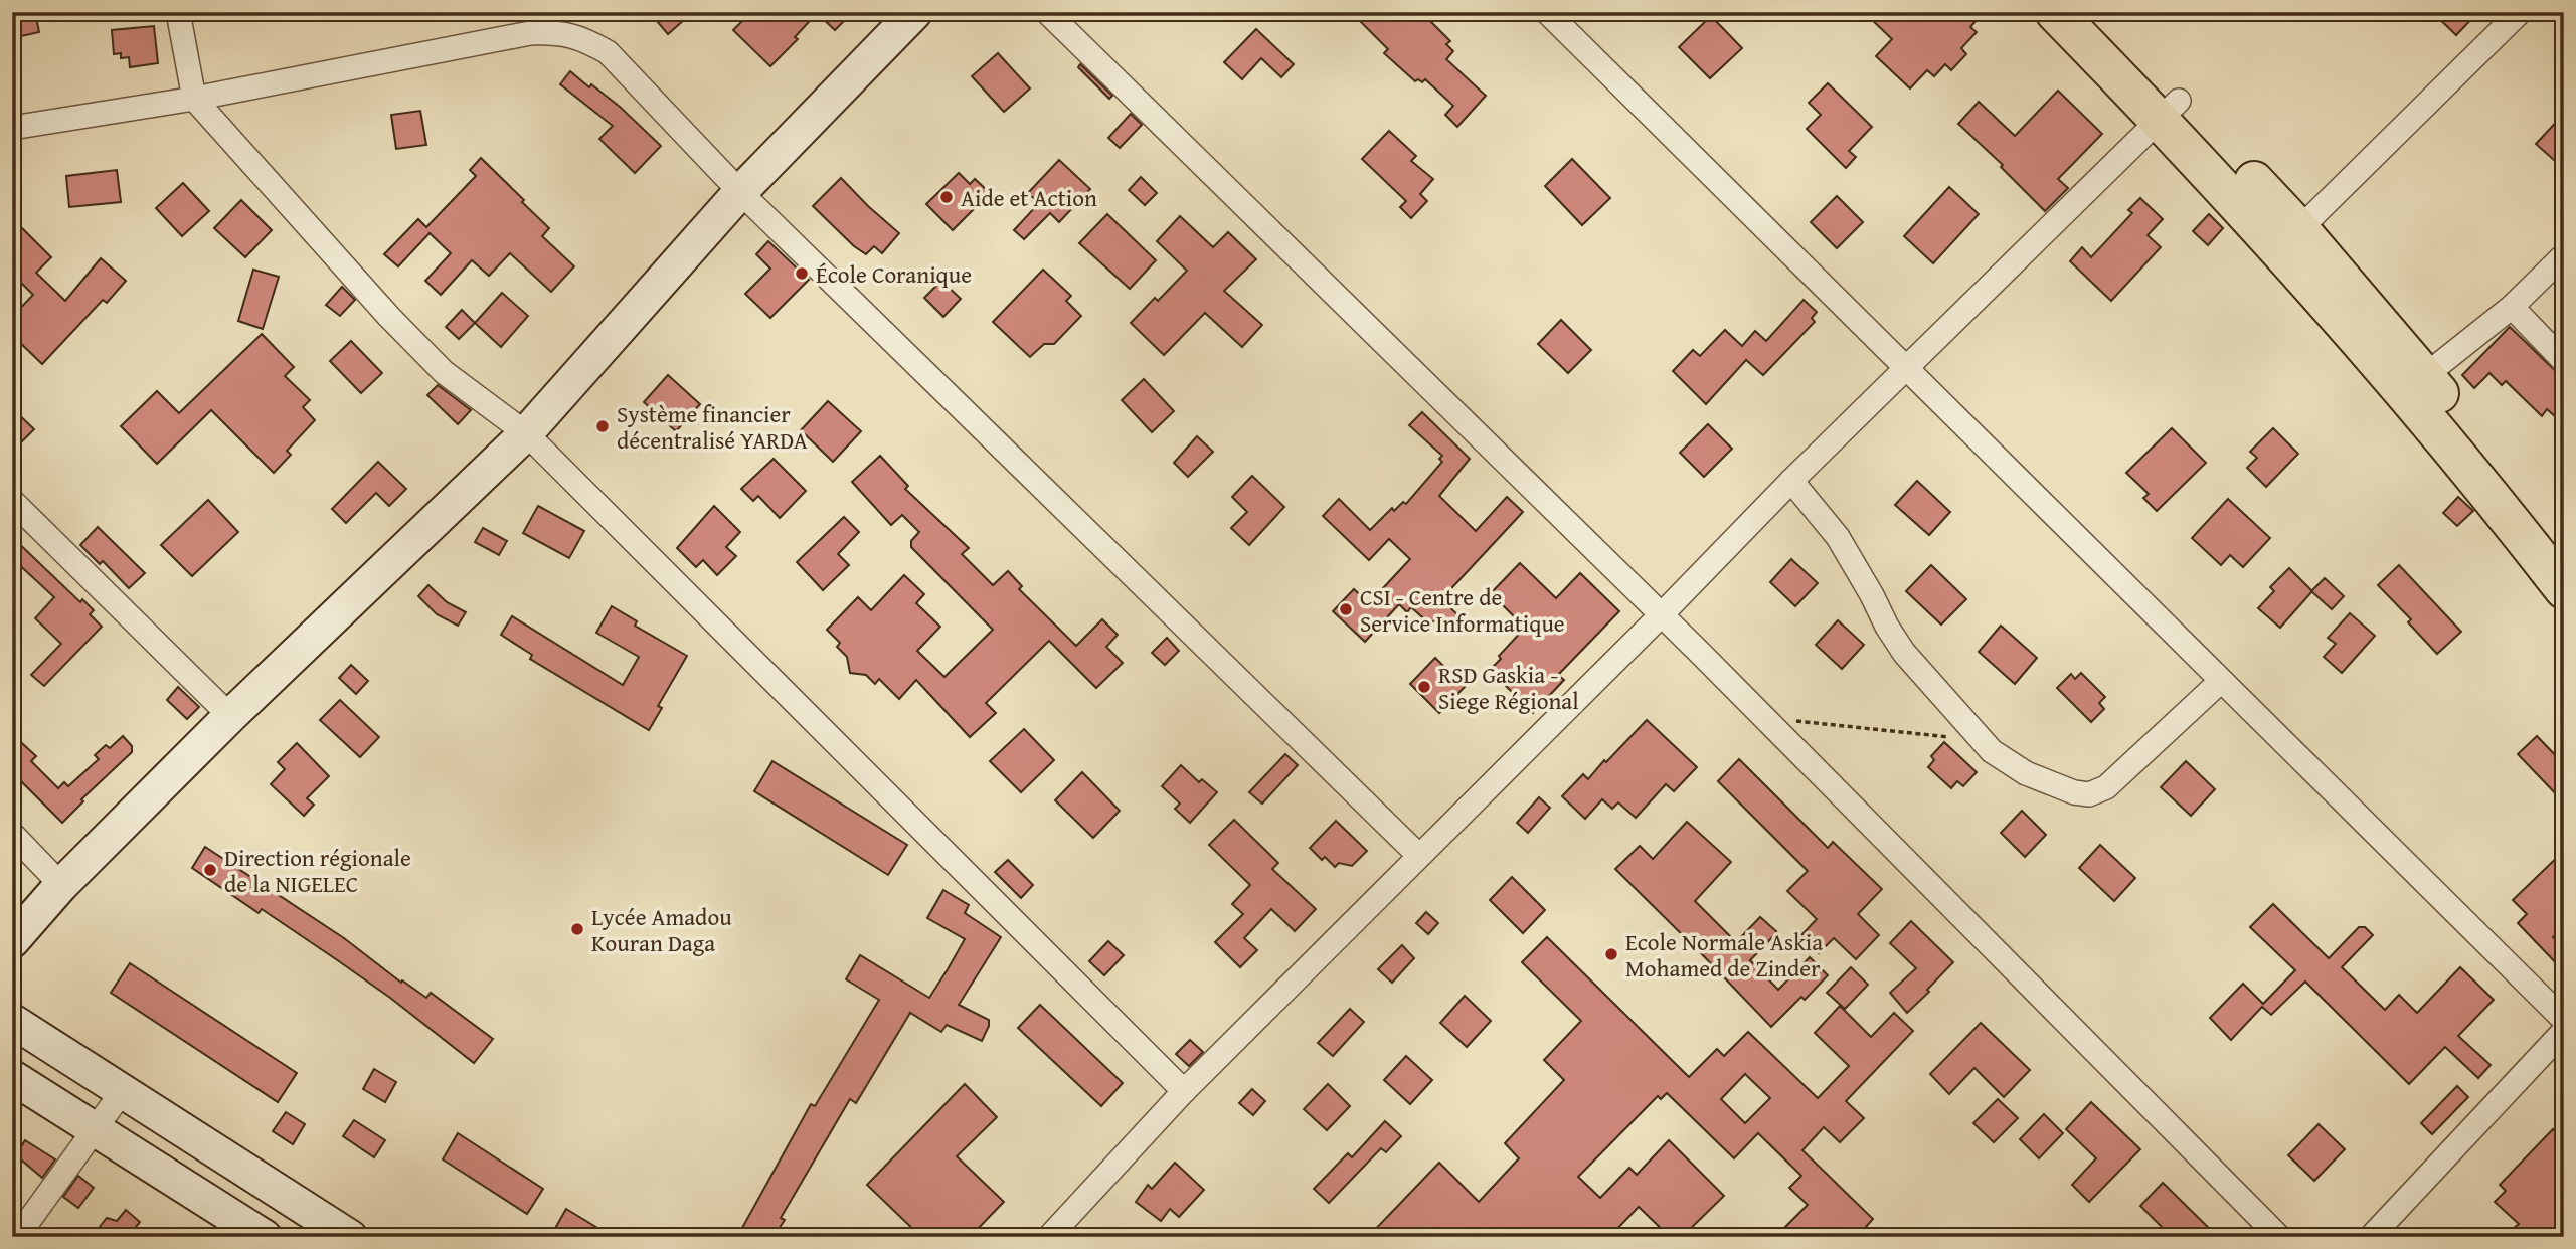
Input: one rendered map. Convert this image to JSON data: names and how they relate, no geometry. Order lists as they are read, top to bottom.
{
  "places": [
    "Aide et Action",
    "École Coranique",
    "Système financier décentralisé YARDA",
    "CSI - Centre de Service Informatique",
    "RSD Gaskia - Siege Régional",
    "Direction régionale de la NIGELEC",
    "Lycée Amadou Kouran Daga",
    "Ecole Normale Askia Mohamed de Zinder"
  ]
}
